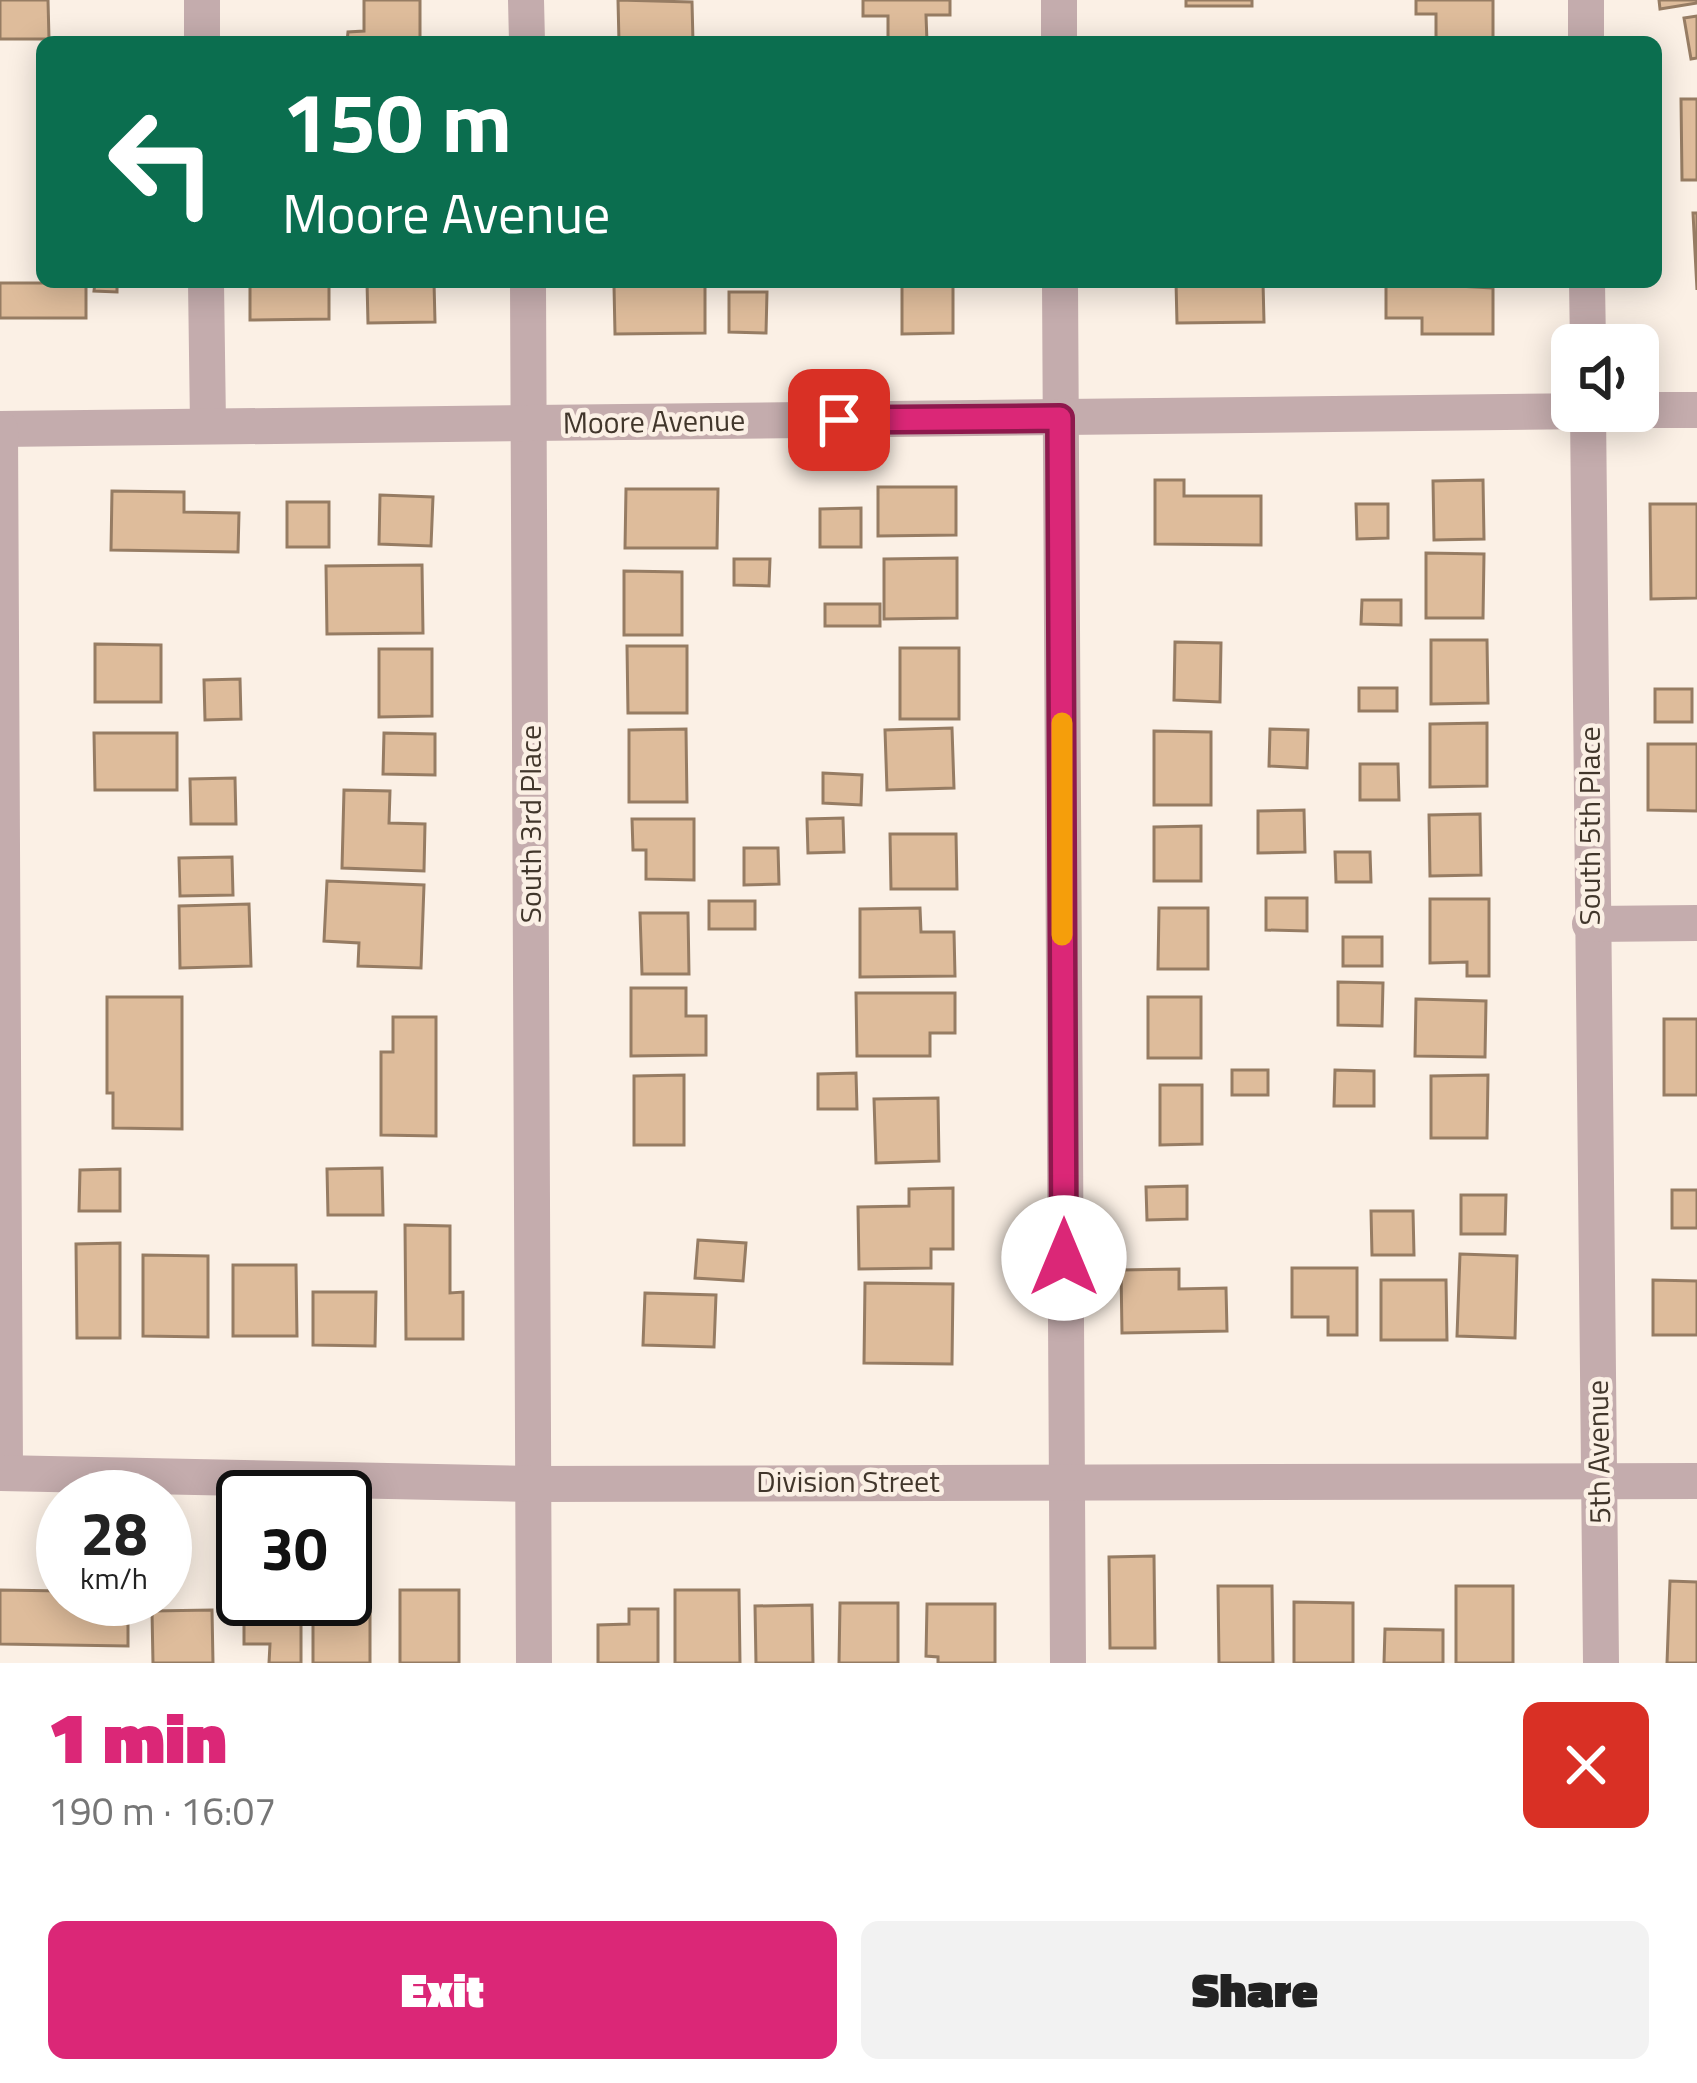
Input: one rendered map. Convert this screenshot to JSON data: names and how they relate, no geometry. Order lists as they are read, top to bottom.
{
  "streets": {
    "street": [
      "Moore Avenue",
      "South 3rd Place",
      "South 5th Place",
      "5th Avenue",
      "Division Street"
    ]
  },
  "crossings": [
    ["Moore Avenue", "South 3rd Place"],
    ["South 3rd Place", "Division Street"],
    ["South 5th Place", "5th Avenue"],
    ["5th Avenue", "Division Street"]
  ],
  "page": {
    "turn": ["150 m", "Moore Avenue"],
    "speed": "28 km/h",
    "limit": "30",
    "heading": ["1 min", "190 m · 16:07"],
    "buttons": ["Exit", "Share"]
  }
}
